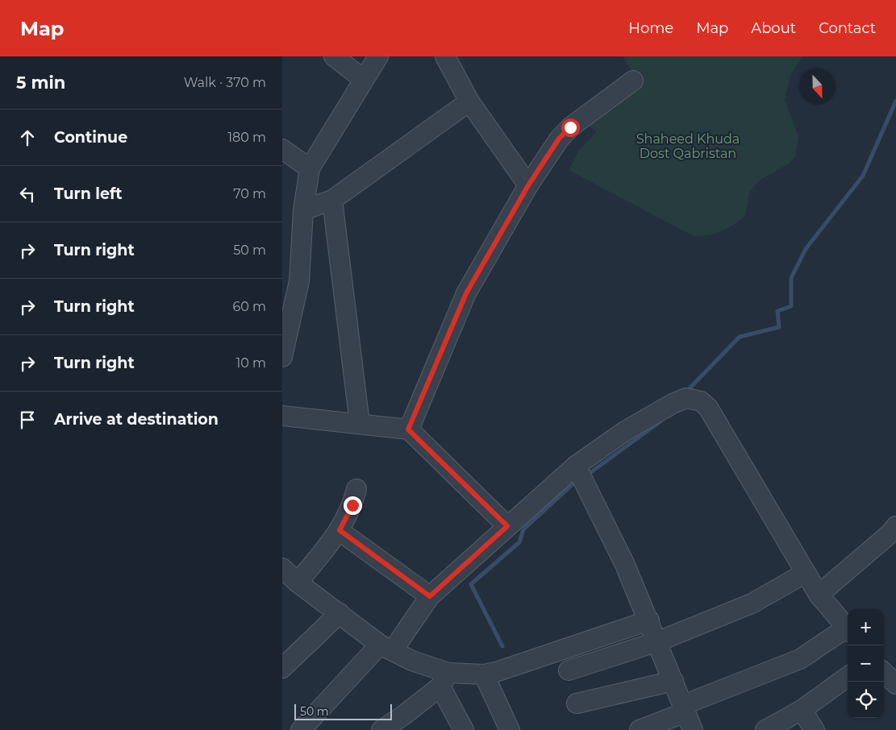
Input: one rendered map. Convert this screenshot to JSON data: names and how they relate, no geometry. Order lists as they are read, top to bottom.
{
  "parks": ["Shaheed Khuda Dost Qabristan"],
  "scale_bar": "50 m",
  "north": "bottom",
  "page": {
    "header": "Map",
    "nav": [
      "Home",
      "Map",
      "About",
      "Contact"
    ],
    "heading": ["5 min", "Walk · 370 m"],
    "list": [
      ["Continue", "180 m"],
      ["Turn left", "70 m"],
      ["Turn right", "50 m"],
      ["Turn right", "60 m"],
      ["Turn right", "10 m"],
      "Arrive at destination"
    ],
    "map_buttons": ["+", "−"],
    "scale": "50 m"
  }
}
